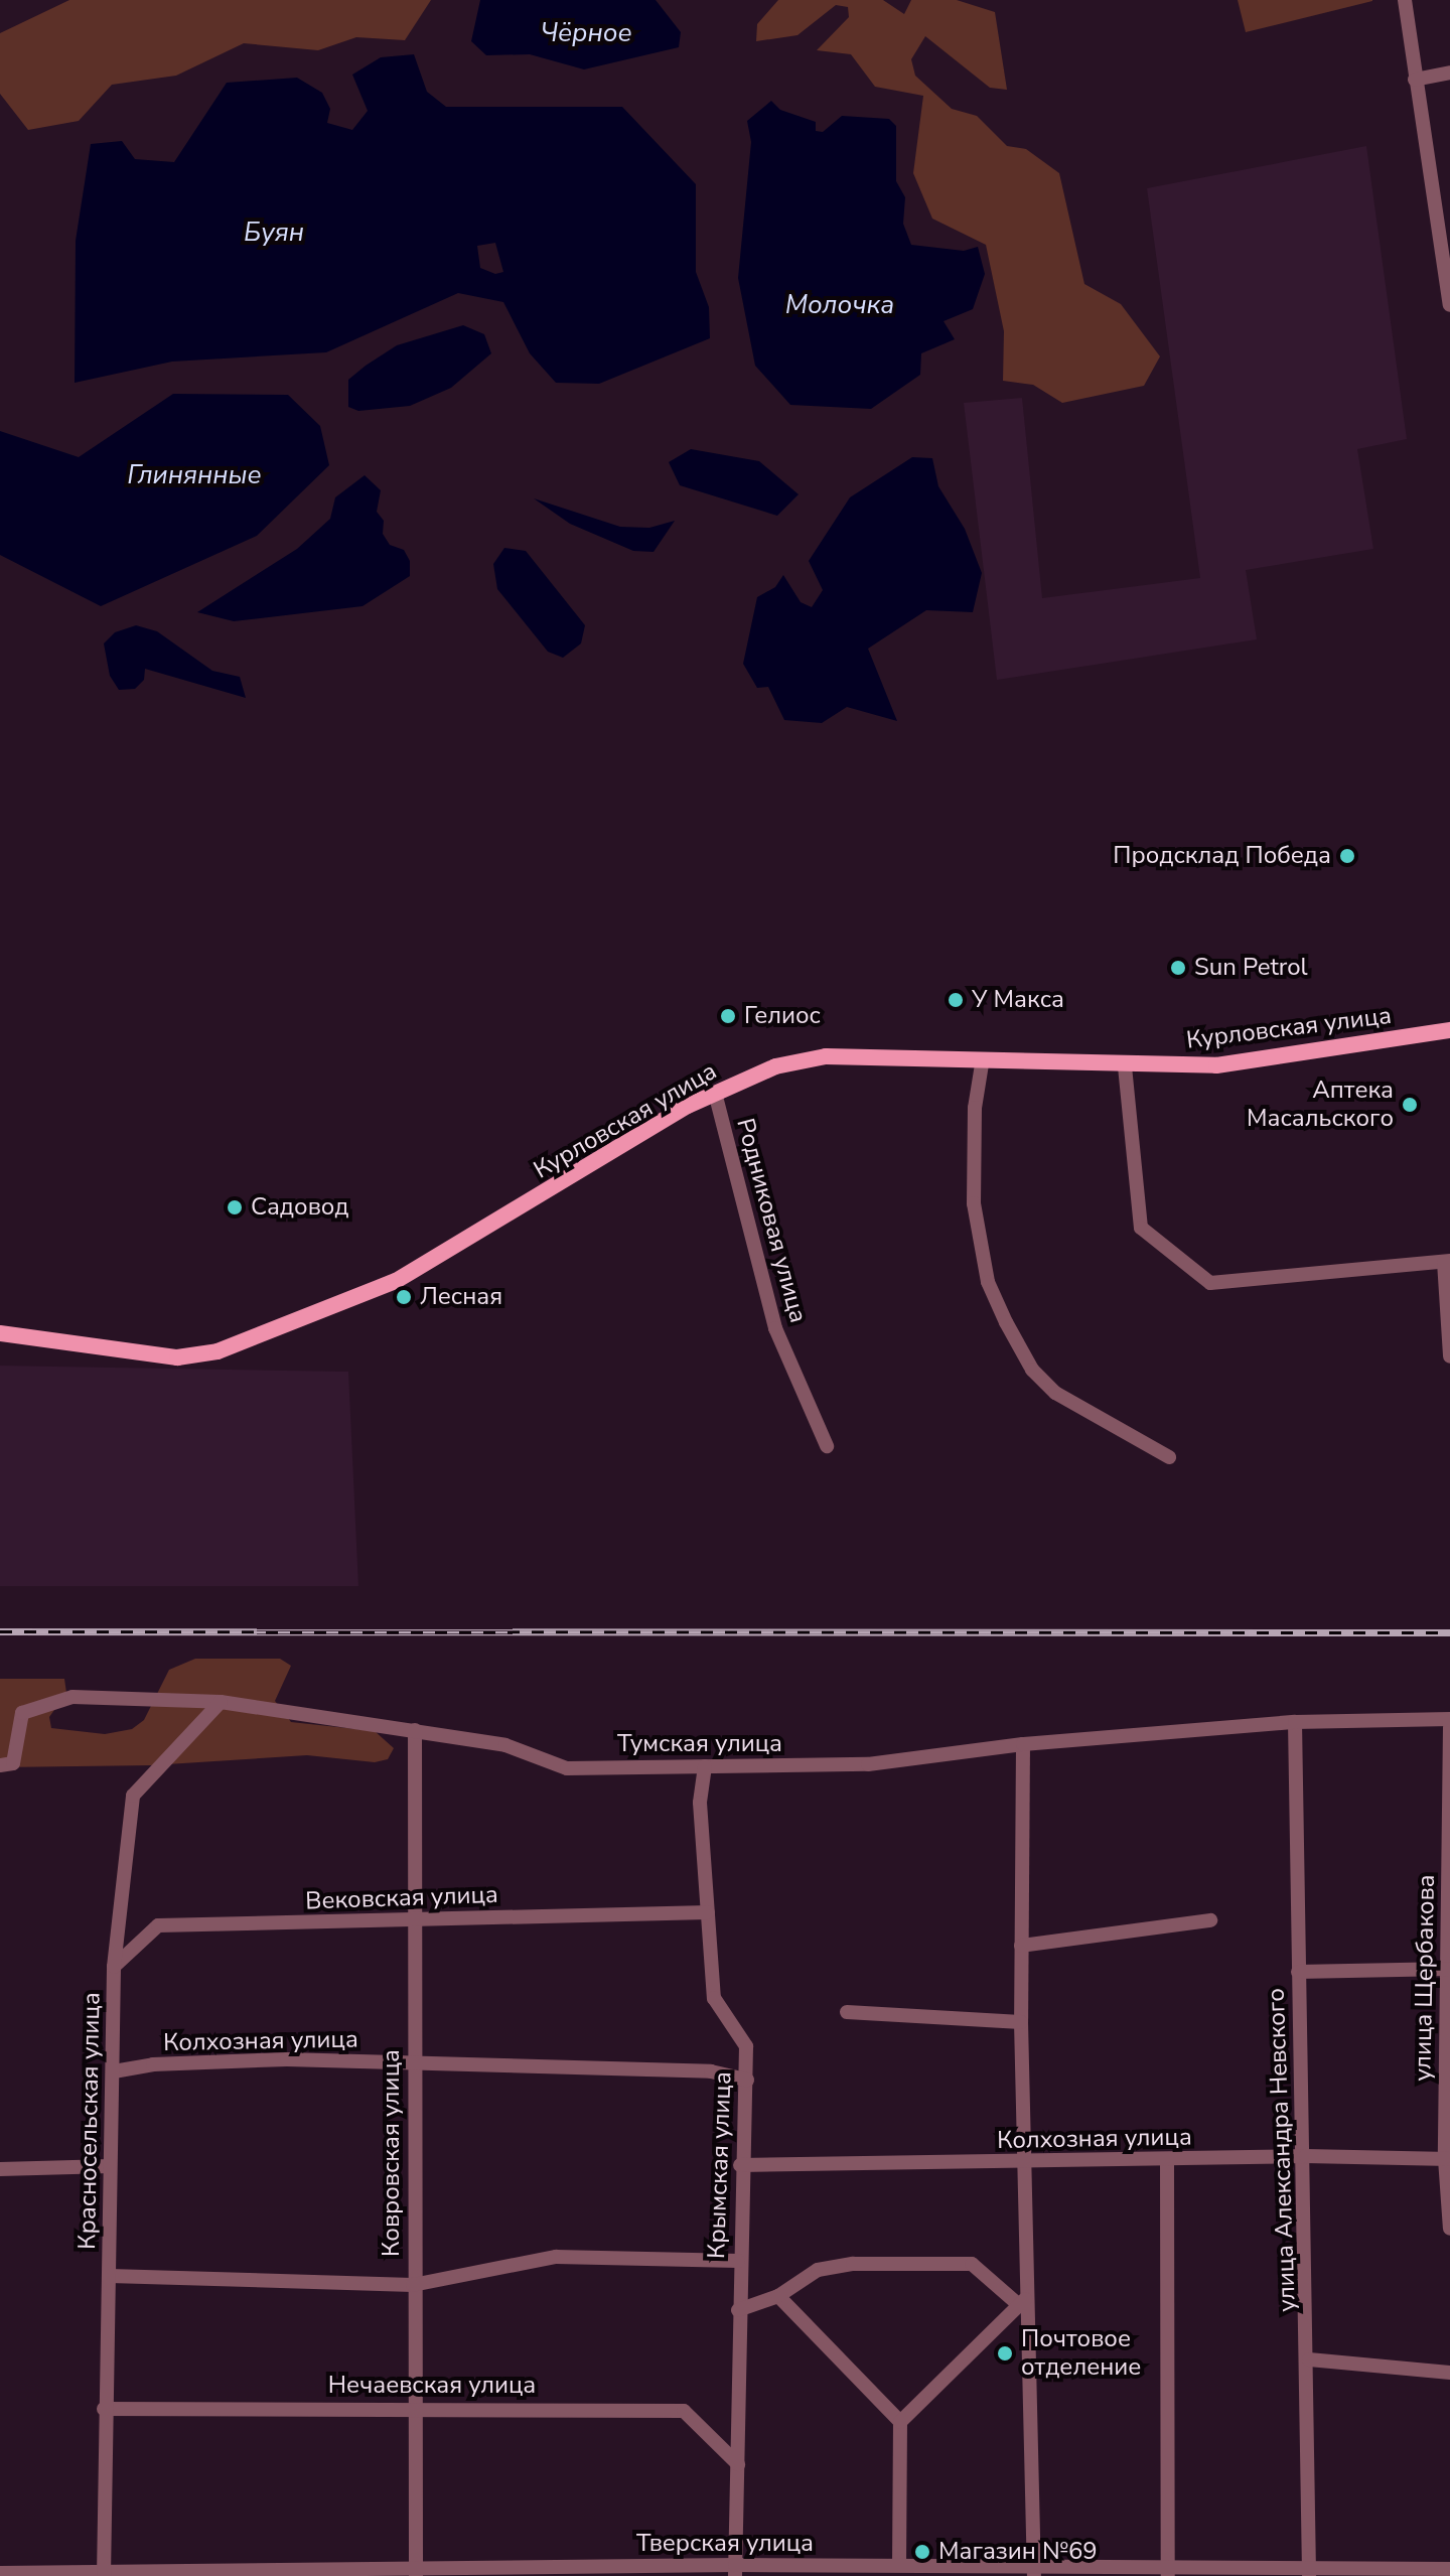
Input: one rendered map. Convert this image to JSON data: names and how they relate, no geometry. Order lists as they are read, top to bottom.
{
  "streets": {
    "main road": ["Курловская улица"],
    "street": [
      "Родниковая улица",
      "Тумская улица",
      "Вековская улица",
      "улица Щербакова",
      "Колхозная улица",
      "Красносельская улица",
      "улица Александра Невского",
      "Ковровская улица",
      "Крымская улица",
      "Нечаевская улица",
      "Тверская улица"
    ]
  },
  "crossings": [
    ["Курловская улица", "Родниковая улица"],
    ["Тумская улица", "Красносельская улица"],
    ["Тумская улица", "улица Александра Невского"],
    ["Тумская улица", "Ковровская улица"],
    ["Тумская улица", "Крымская улица"],
    ["Вековская улица", "Красносельская улица"],
    ["Вековская улица", "Ковровская улица"],
    ["Вековская улица", "Крымская улица"],
    ["улица Щербакова", "Колхозная улица"],
    ["Колхозная улица", "Красносельская улица"],
    ["Колхозная улица", "улица Александра Невского"],
    ["Колхозная улица", "Ковровская улица"],
    ["Колхозная улица", "Крымская улица"],
    ["Красносельская улица", "Нечаевская улица"],
    ["Красносельская улица", "Тверская улица"],
    ["улица Александра Невского", "Тверская улица"],
    ["Ковровская улица", "Нечаевская улица"],
    ["Ковровская улица", "Тверская улица"],
    ["Крымская улица", "Нечаевская улица"],
    ["Крымская улица", "Тверская улица"]
  ],
  "water": [
    "Чёрное",
    "Буян",
    "Молочка",
    "Глинянные"
  ],
  "places": [
    "Продсклад Победа",
    "Sun Petrol",
    "У Макса",
    "Гелиос",
    "Аптека Масальского",
    "Садовод",
    "Лесная",
    "Почтовое отделение",
    "Магазин №69"
  ]
}
